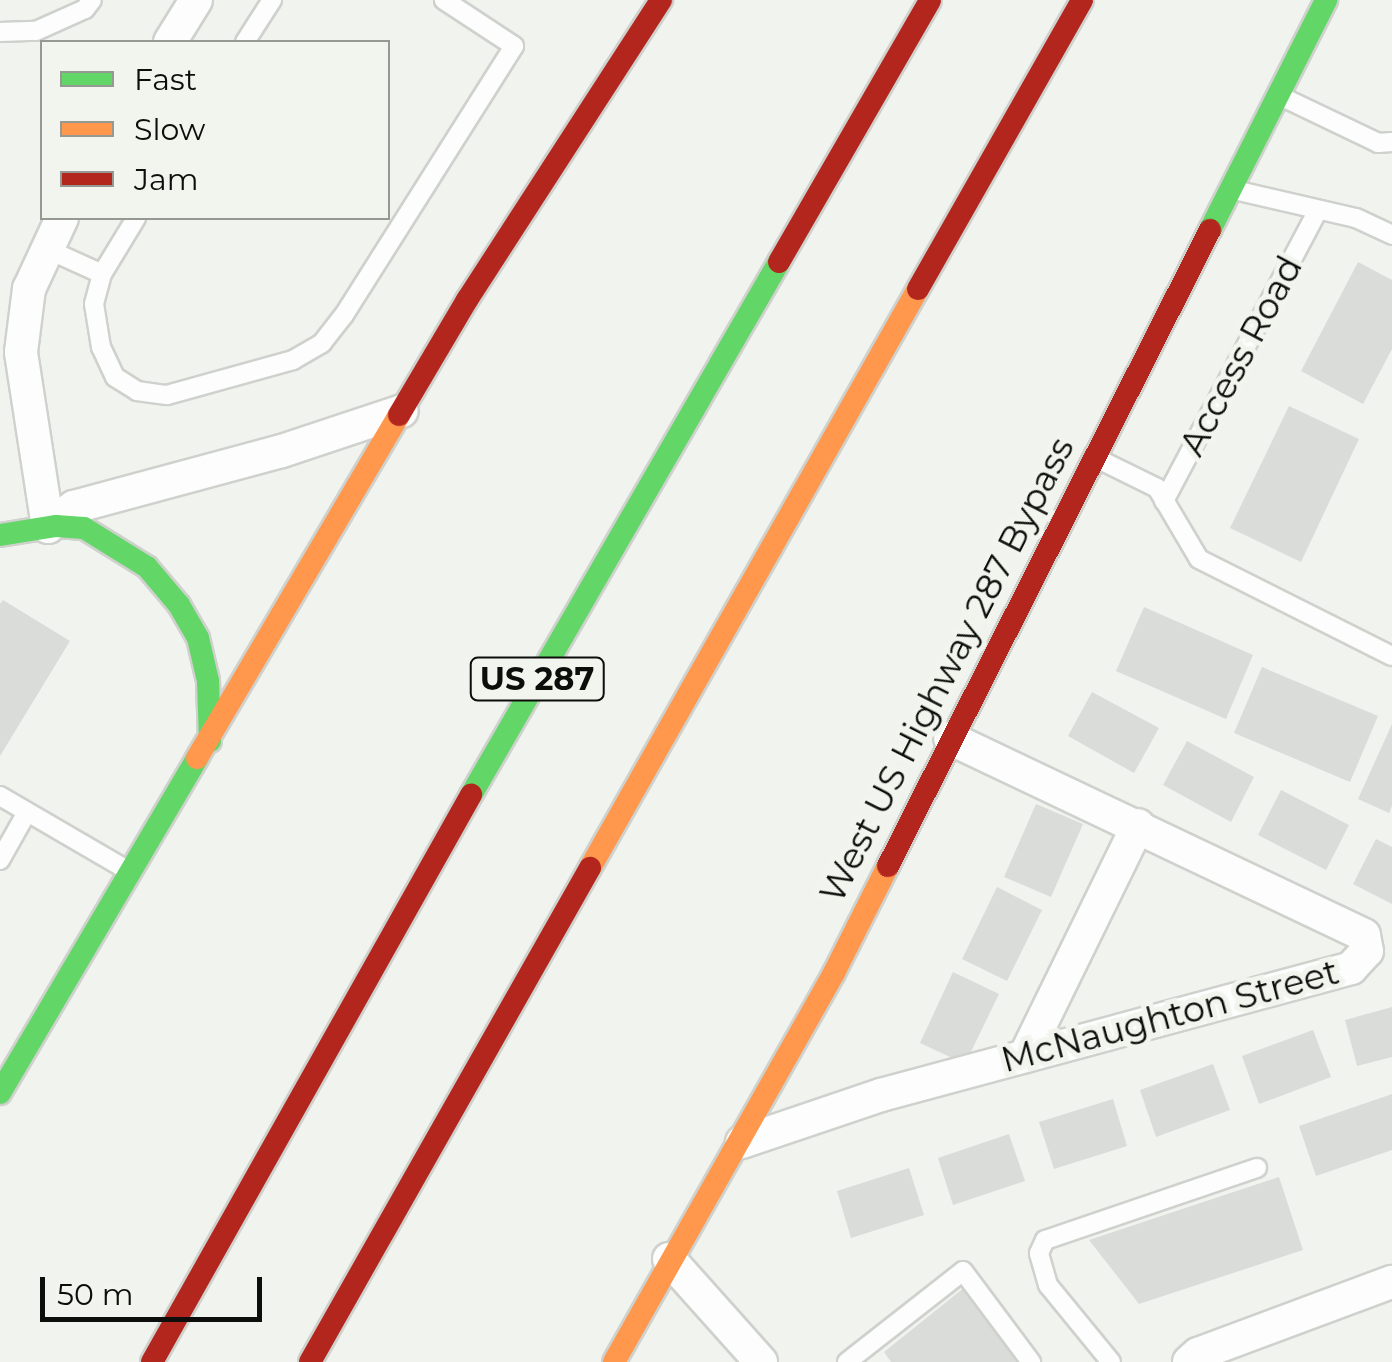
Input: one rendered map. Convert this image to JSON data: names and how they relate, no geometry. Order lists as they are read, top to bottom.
{
  "streets": {
    "main road": ["West US Highway 287 Bypass", "US 287"],
    "street": ["McNaughton Street"],
    "lane": ["Access Road"]
  },
  "crossings": [
    ["Access Road", "West US Highway 287 Bypass"],
    ["West US Highway 287 Bypass", "McNaughton Street"]
  ],
  "legend": ["Fast", "Slow", "Jam"],
  "scale_bar": "50 m"
}
